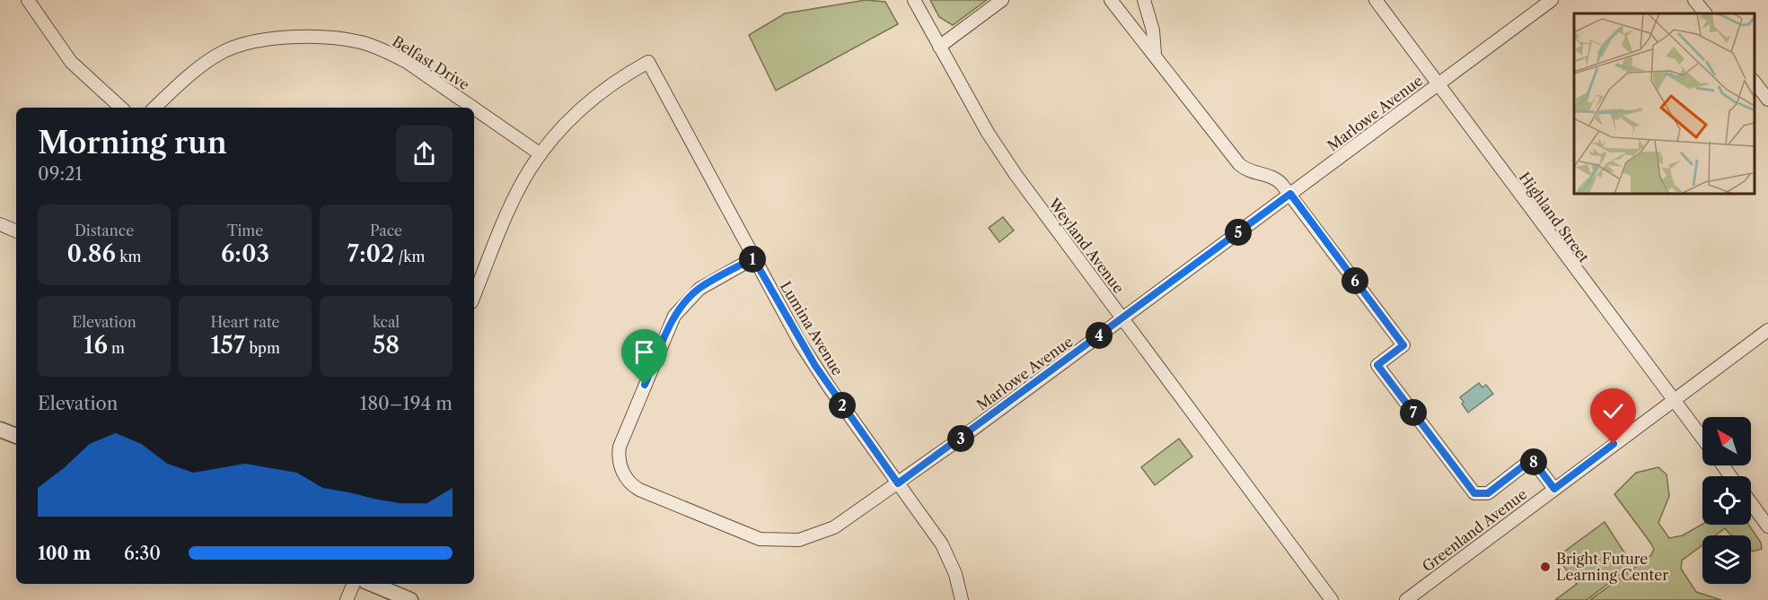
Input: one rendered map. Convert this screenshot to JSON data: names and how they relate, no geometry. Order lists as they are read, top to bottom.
{
  "streets": {
    "street": [
      "Belfast Drive",
      "Marlowe Avenue",
      "Highland Street",
      "Weyland Avenue",
      "Lumina Avenue",
      "Greenland Avenue"
    ]
  },
  "crossings": [
    ["Belfast Drive", "Lumina Avenue"],
    ["Marlowe Avenue", "Highland Street"],
    ["Marlowe Avenue", "Weyland Avenue"],
    ["Marlowe Avenue", "Lumina Avenue"],
    ["Highland Street", "Greenland Avenue"]
  ],
  "places": ["Bright Future Learning Center"],
  "north": "top left",
  "page": {
    "heading": ["Morning run", "09:21"],
    "stats": [
      ["Distance", "0.86 km"],
      ["Time", "6:03"],
      ["Pace", "7:02 /km"],
      ["Elevation", "16 m"],
      ["Heart rate", "157 bpm"],
      ["kcal", "58"]
    ],
    "pins": [
      "5",
      "1",
      "6",
      "4",
      "2",
      "7",
      "3",
      "8"
    ],
    "chart": ["Elevation", "180–194 m"],
    "list": [
      {
        "name": "100 m",
        "note": "6:30"
      }
    ]
  }
}
